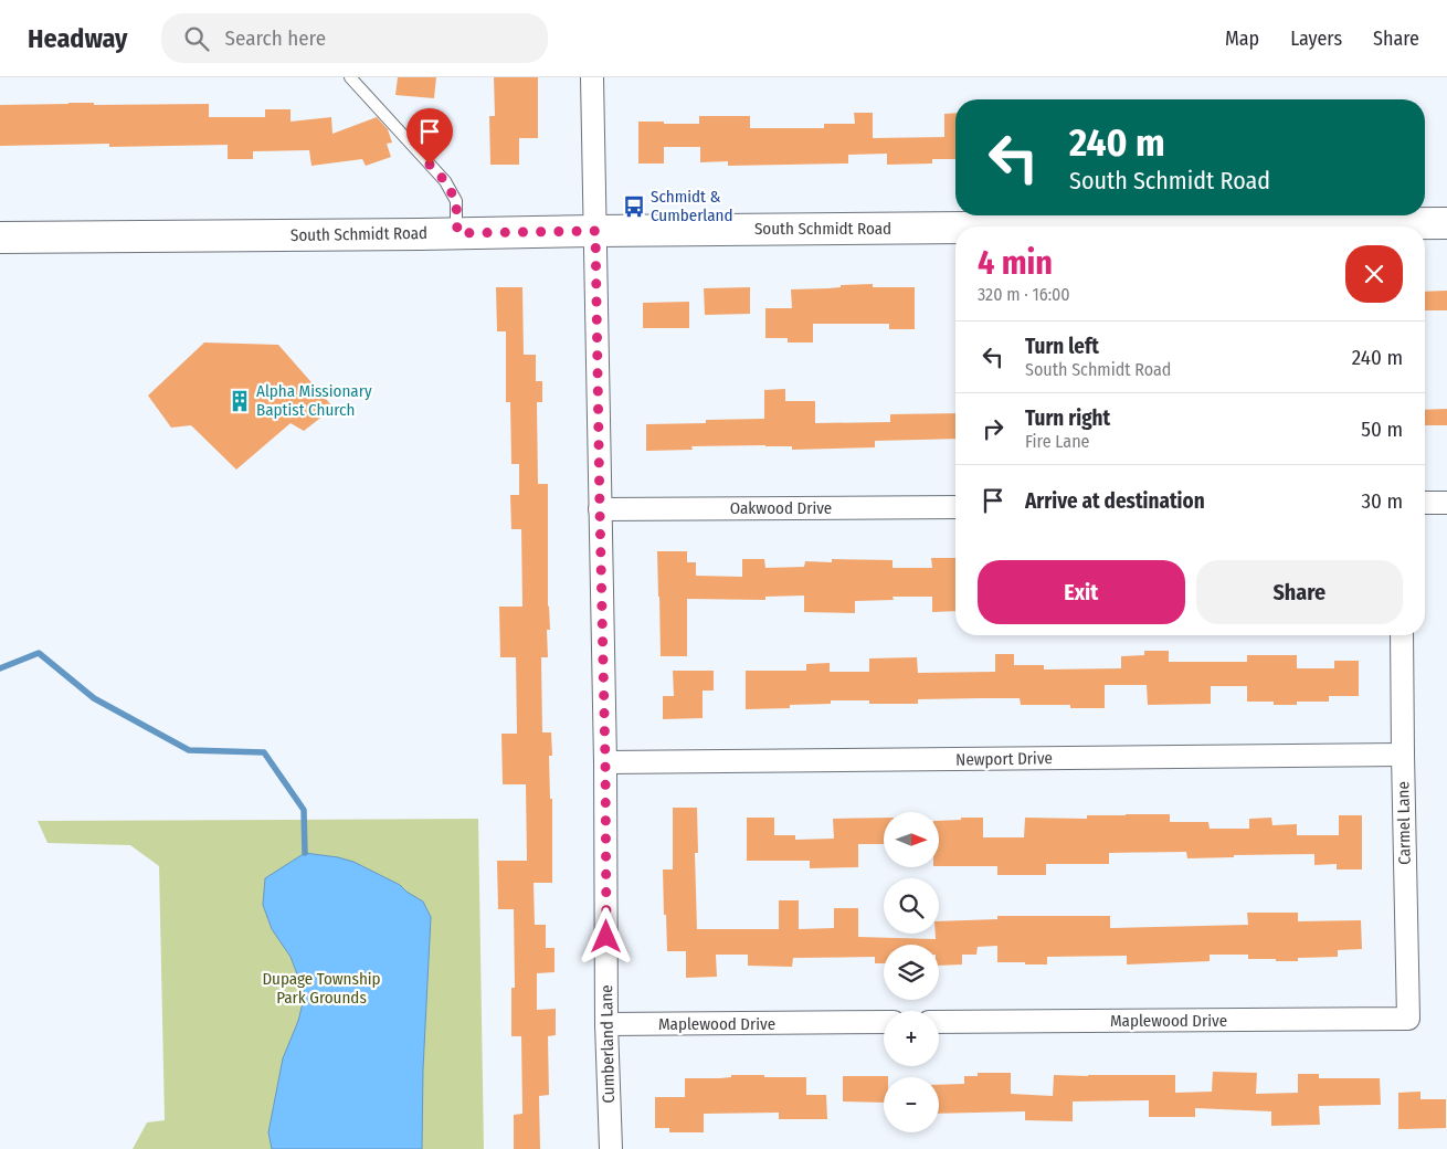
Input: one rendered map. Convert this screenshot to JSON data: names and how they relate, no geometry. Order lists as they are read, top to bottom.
{
  "streets": {
    "street": [
      "South Schmidt Road",
      "Oakwood Drive",
      "Newport Drive",
      "Carmel Lane",
      "Maplewood Drive",
      "Cumberland Lane"
    ]
  },
  "crossings": [
    ["South Schmidt Road", "Cumberland Lane"],
    ["Oakwood Drive", "Cumberland Lane"],
    ["Newport Drive", "Carmel Lane"],
    ["Newport Drive", "Cumberland Lane"],
    ["Carmel Lane", "Maplewood Drive"],
    ["Maplewood Drive", "Cumberland Lane"]
  ],
  "parks": ["Dupage Township Park Grounds"],
  "places": {
    "bus stop": ["Schmidt & Cumberland"],
    "building": ["Alpha Missionary Baptist Church"]
  },
  "north": "right",
  "page": {
    "header": "Headway",
    "search": "Search here",
    "nav": ["Map", "Layers", "Share"],
    "turn": ["240 m", "South Schmidt Road"],
    "heading": ["4 min", "320 m · 16:00"],
    "list": [
      {
        "name": "Turn left",
        "note": "South Schmidt Road",
        "value": "240 m"
      },
      {
        "name": "Turn right",
        "note": "Fire Lane",
        "value": "50 m"
      },
      {
        "name": "Arrive at destination",
        "value": "30 m"
      }
    ],
    "buttons": ["Exit", "Share"],
    "map_buttons": ["+", "−"]
  }
}
